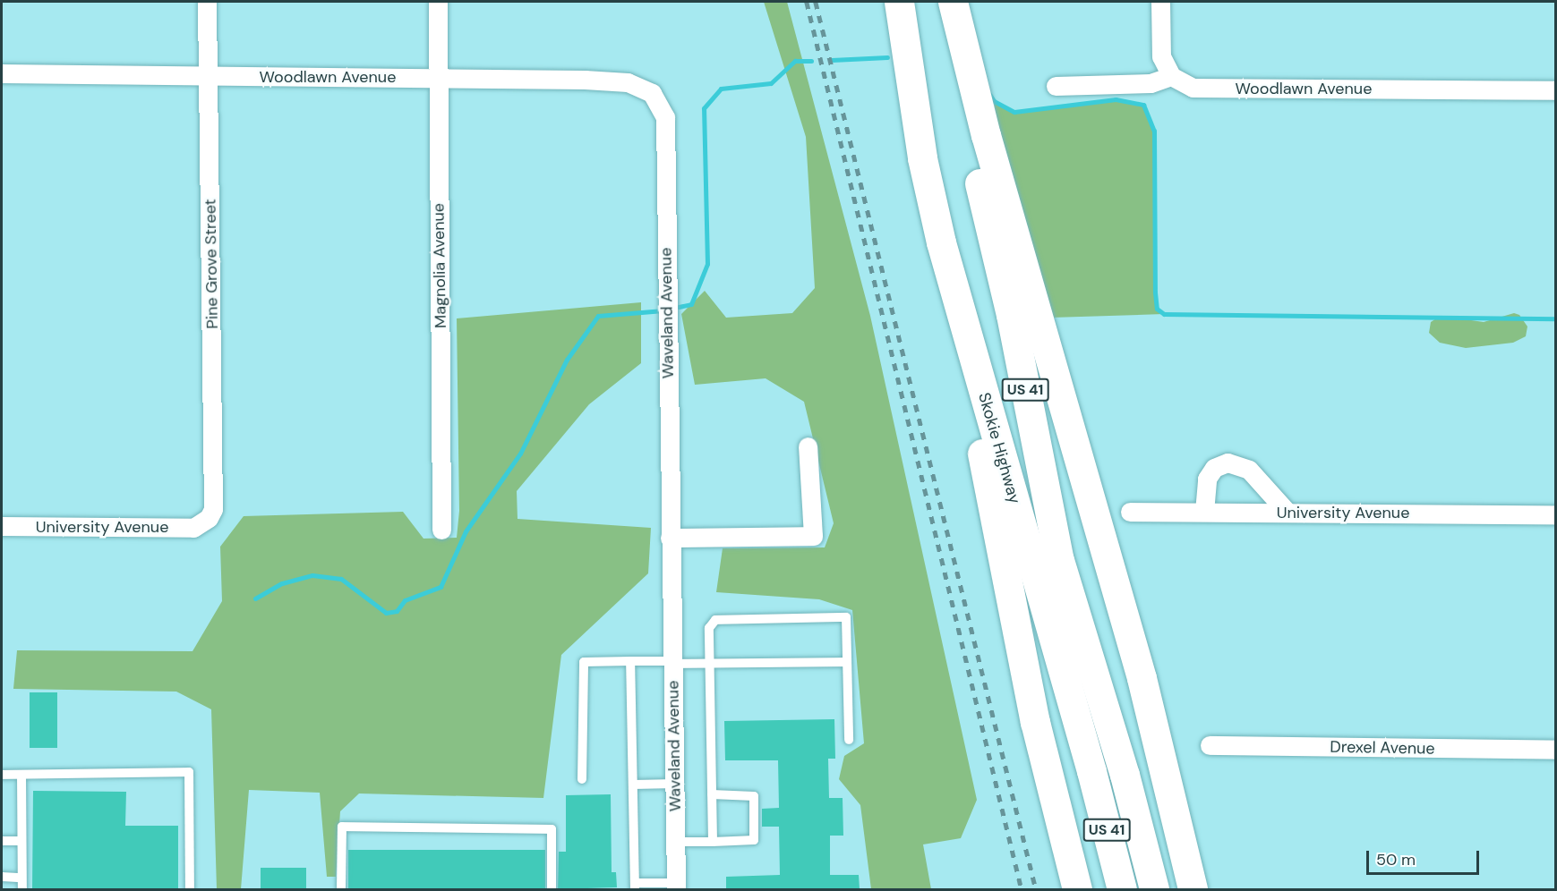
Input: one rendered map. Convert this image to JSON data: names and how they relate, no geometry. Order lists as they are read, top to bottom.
{
  "streets": {
    "highway": ["US 41", "Skokie Highway"],
    "street": [
      "Woodlawn Avenue",
      "Pine Grove Street",
      "Magnolia Avenue",
      "Waveland Avenue",
      "University Avenue",
      "Drexel Avenue"
    ]
  },
  "crossings": [
    ["Woodlawn Avenue", "Pine Grove Street"],
    ["Woodlawn Avenue", "Magnolia Avenue"],
    ["Woodlawn Avenue", "Waveland Avenue"],
    ["Pine Grove Street", "University Avenue"]
  ],
  "scale_bar": "50 m"
}
